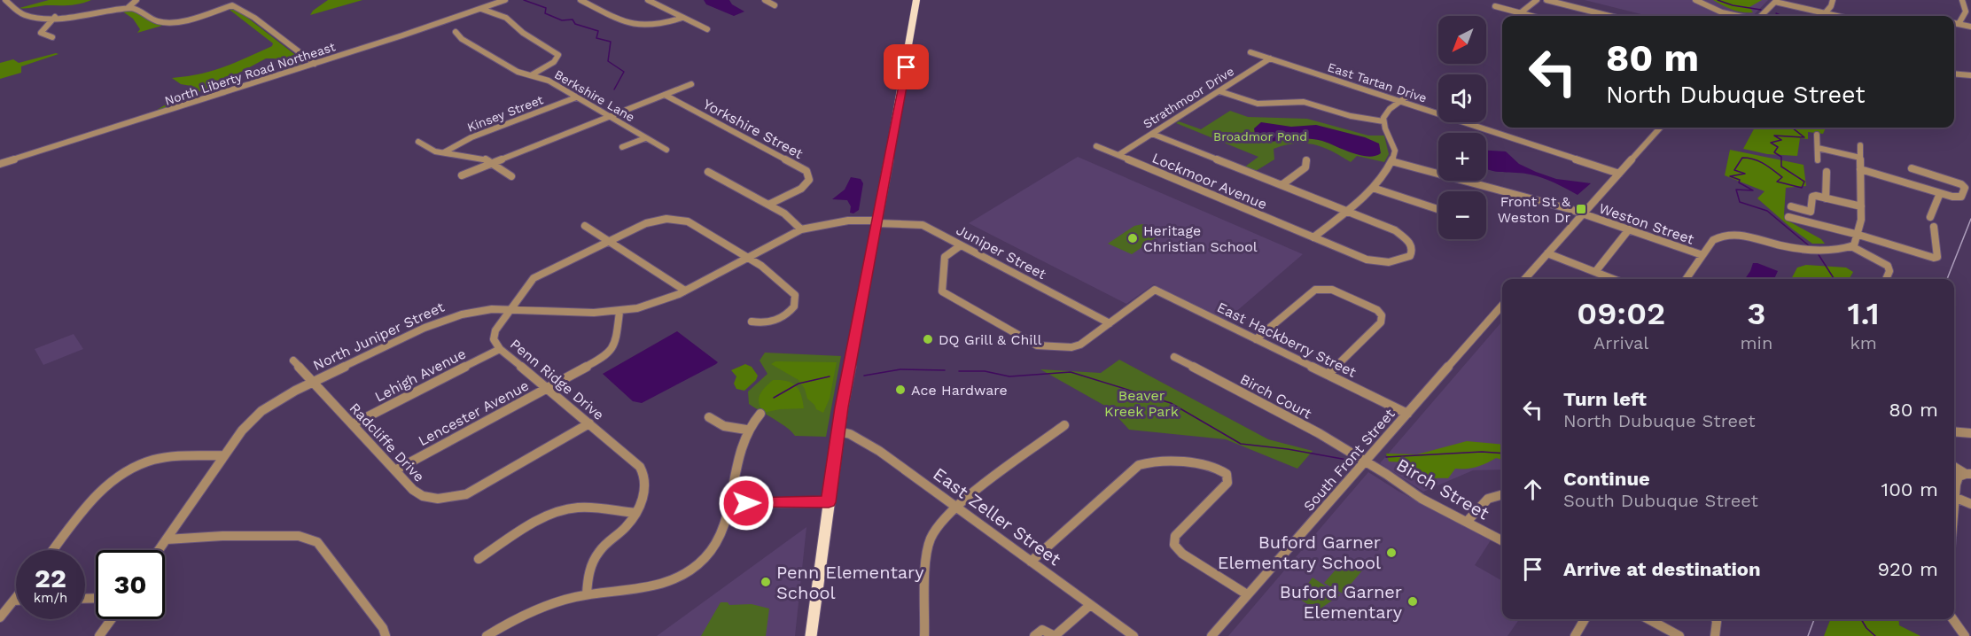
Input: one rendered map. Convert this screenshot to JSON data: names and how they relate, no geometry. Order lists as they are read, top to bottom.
{
  "streets": {
    "street": [
      "North Liberty Road Northeast",
      "East Tartan Drive",
      "Berkshire Lane",
      "Strathmoor Drive",
      "Kinsey Street",
      "Yorkshire Street",
      "Lockmoor Avenue",
      "Weston Street",
      "Juniper Street",
      "North Juniper Street",
      "East Hackberry Street",
      "Lehigh Avenue",
      "Penn Ridge Drive",
      "Birch Court",
      "Lencester Avenue",
      "Radcliffe Drive",
      "South Front Street",
      "Birch Street",
      "East Zeller Street"
    ]
  },
  "crossings": [
    ["East Tartan Drive", "Strathmoor Drive"],
    ["Berkshire Lane", "Kinsey Street"],
    ["Strathmoor Drive", "Lockmoor Avenue"],
    ["Juniper Street", "North Juniper Street"],
    ["Juniper Street", "East Hackberry Street"],
    ["North Juniper Street", "Penn Ridge Drive"],
    ["North Juniper Street", "Lencester Avenue"],
    ["North Juniper Street", "Radcliffe Drive"],
    ["East Hackberry Street", "South Front Street"],
    ["Lehigh Avenue", "Penn Ridge Drive"],
    ["Lehigh Avenue", "Radcliffe Drive"],
    ["Penn Ridge Drive", "Lencester Avenue"],
    ["Penn Ridge Drive", "Radcliffe Drive"],
    ["Birch Court", "South Front Street"],
    ["Birch Court", "Birch Street"],
    ["Lencester Avenue", "Radcliffe Drive"],
    ["South Front Street", "Birch Street"]
  ],
  "parks": ["Broadmor Pond", "Beaver Kreek Park"],
  "places": {
    "transit": ["Front St & Weston Dr"],
    "other": [
      "Heritage Christian School",
      "DQ Grill & Chill",
      "Ace Hardware",
      "Buford Garner Elementary School",
      "Penn Elementary School",
      "Buford Garner Elementary"
    ]
  },
  "north": "bottom left",
  "page": {
    "map_buttons": ["+", "−"],
    "turn": ["80 m", "North Dubuque Street"],
    "eta": [
      "09:02",
      "Arrival",
      "3",
      "min",
      "1.1",
      "km"
    ],
    "list": [
      {
        "name": "Turn left",
        "note": "North Dubuque Street",
        "value": "80 m"
      },
      {
        "name": "Continue",
        "note": "South Dubuque Street",
        "value": "100 m"
      },
      {
        "name": "Arrive at destination",
        "value": "920 m"
      }
    ],
    "speed": "22 km/h",
    "limit": "30"
  }
}
